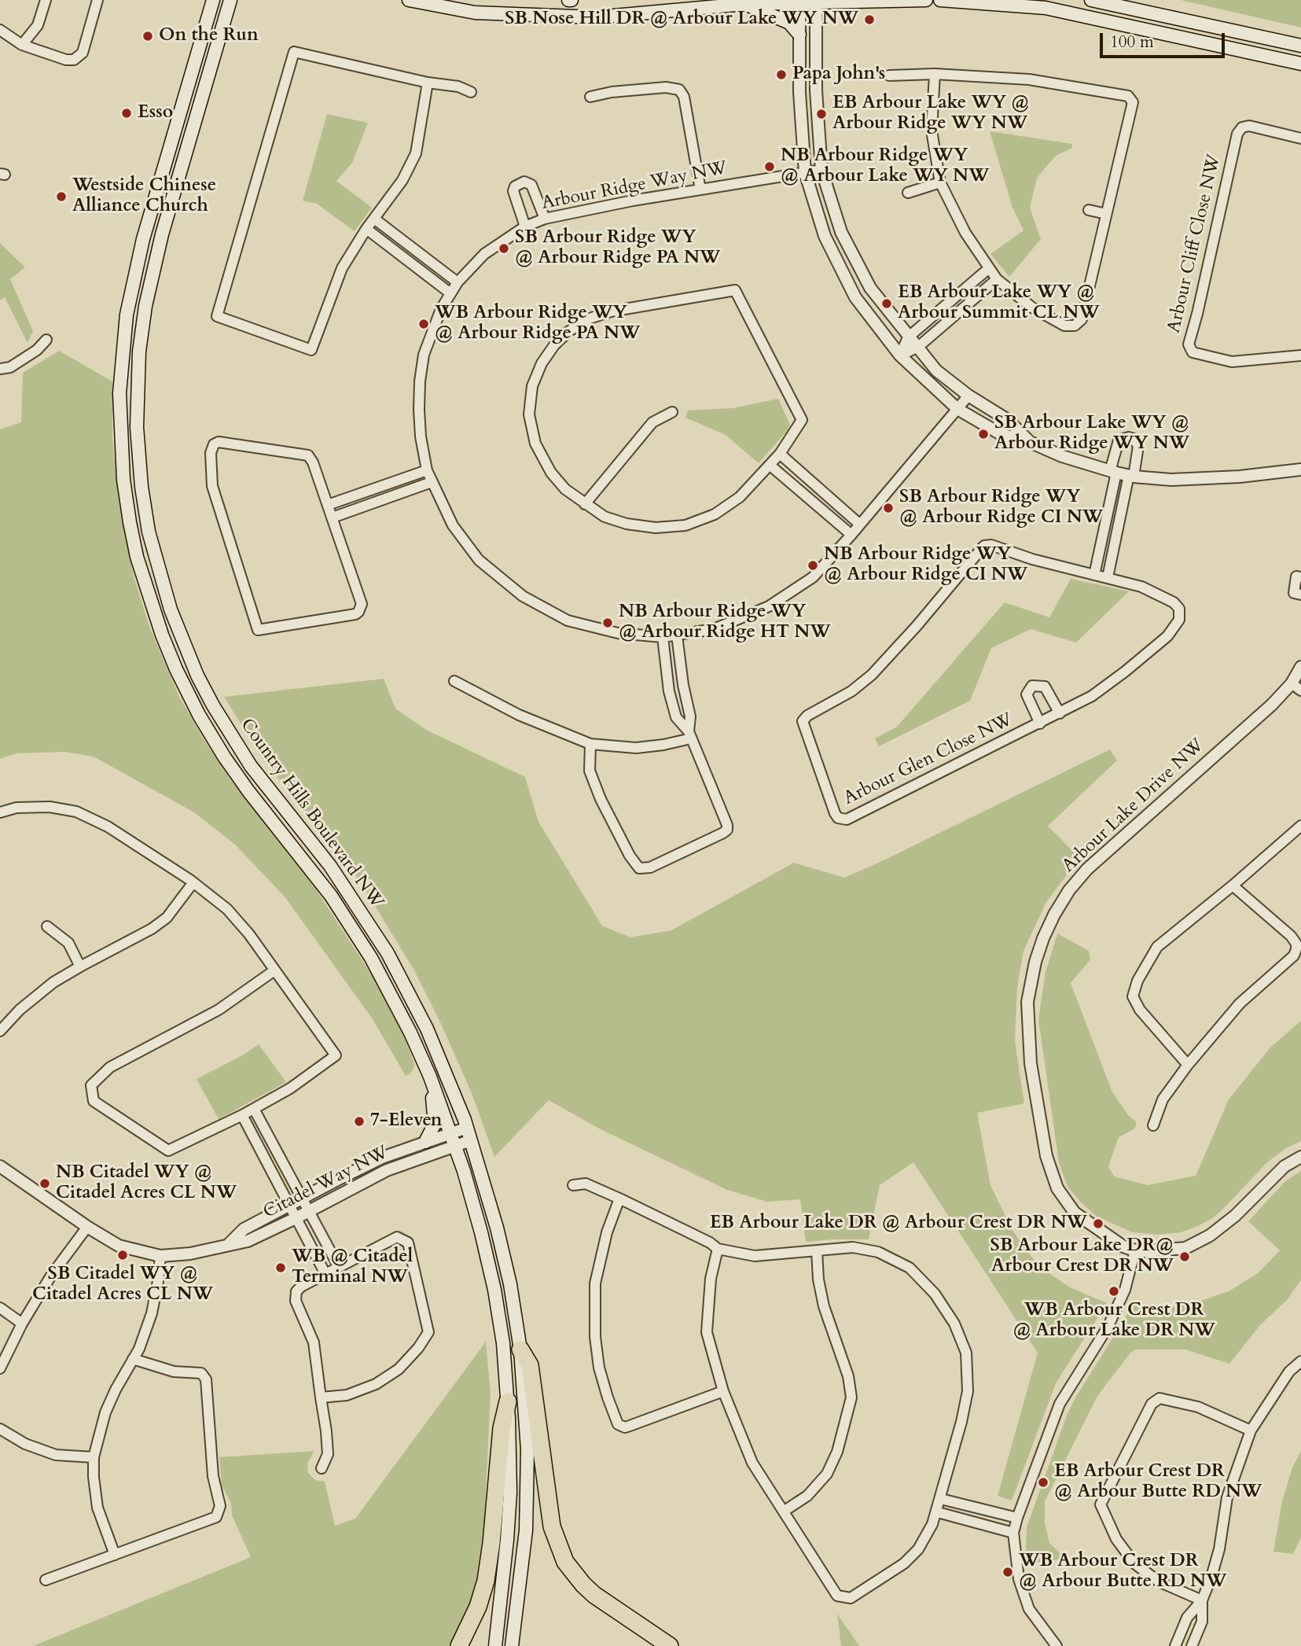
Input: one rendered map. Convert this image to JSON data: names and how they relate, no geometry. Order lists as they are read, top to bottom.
{
  "streets": {
    "main road": ["Country Hills Boulevard NW"],
    "street": [
      "Arbour Ridge Way NW",
      "Arbour Cliff Close NW",
      "Arbour Glen Close NW",
      "Arbour Lake Drive NW",
      "Citadel Way NW"
    ]
  },
  "crossings": [
    ["Country Hills Boulevard NW", "Citadel Way NW"]
  ],
  "places": [
    "SB Nose Hill DR @ Arbour Lake WY NW",
    "On the Run",
    "Papa John's",
    "Esso",
    "EB Arbour Lake WY @ Arbour Ridge WY NW",
    "NB Arbour Ridge WY @ Arbour Lake WY NW",
    "Westside Chinese Alliance Church",
    "SB Arbour Ridge WY @ Arbour Ridge PA NW",
    "EB Arbour Lake WY @ Arbour Summit CL NW",
    "WB Arbour Ridge WY @ Arbour Ridge PA NW",
    "SB Arbour Lake WY @ Arbour Ridge WY NW",
    "SB Arbour Ridge WY @ Arbour Ridge CI NW",
    "NB Arbour Ridge WY @ Arbour Ridge CI NW",
    "NB Arbour Ridge WY @ Arbour Ridge HT NW",
    "7-Eleven",
    "NB Citadel WY @ Citadel Acres CL NW",
    "EB Arbour Lake DR @ Arbour Crest DR NW",
    "SB Citadel WY @ Citadel Acres CL NW",
    "SB Arbour Lake DR@ Arbour Crest DR NW",
    "WB @ Citadel Terminal NW",
    "WB Arbour Crest DR @ Arbour Lake DR NW",
    "EB Arbour Crest DR @ Arbour Butte RD NW",
    "WB Arbour Crest DR @ Arbour Butte RD NW"
  ],
  "scale_bar": "100 m"
}
